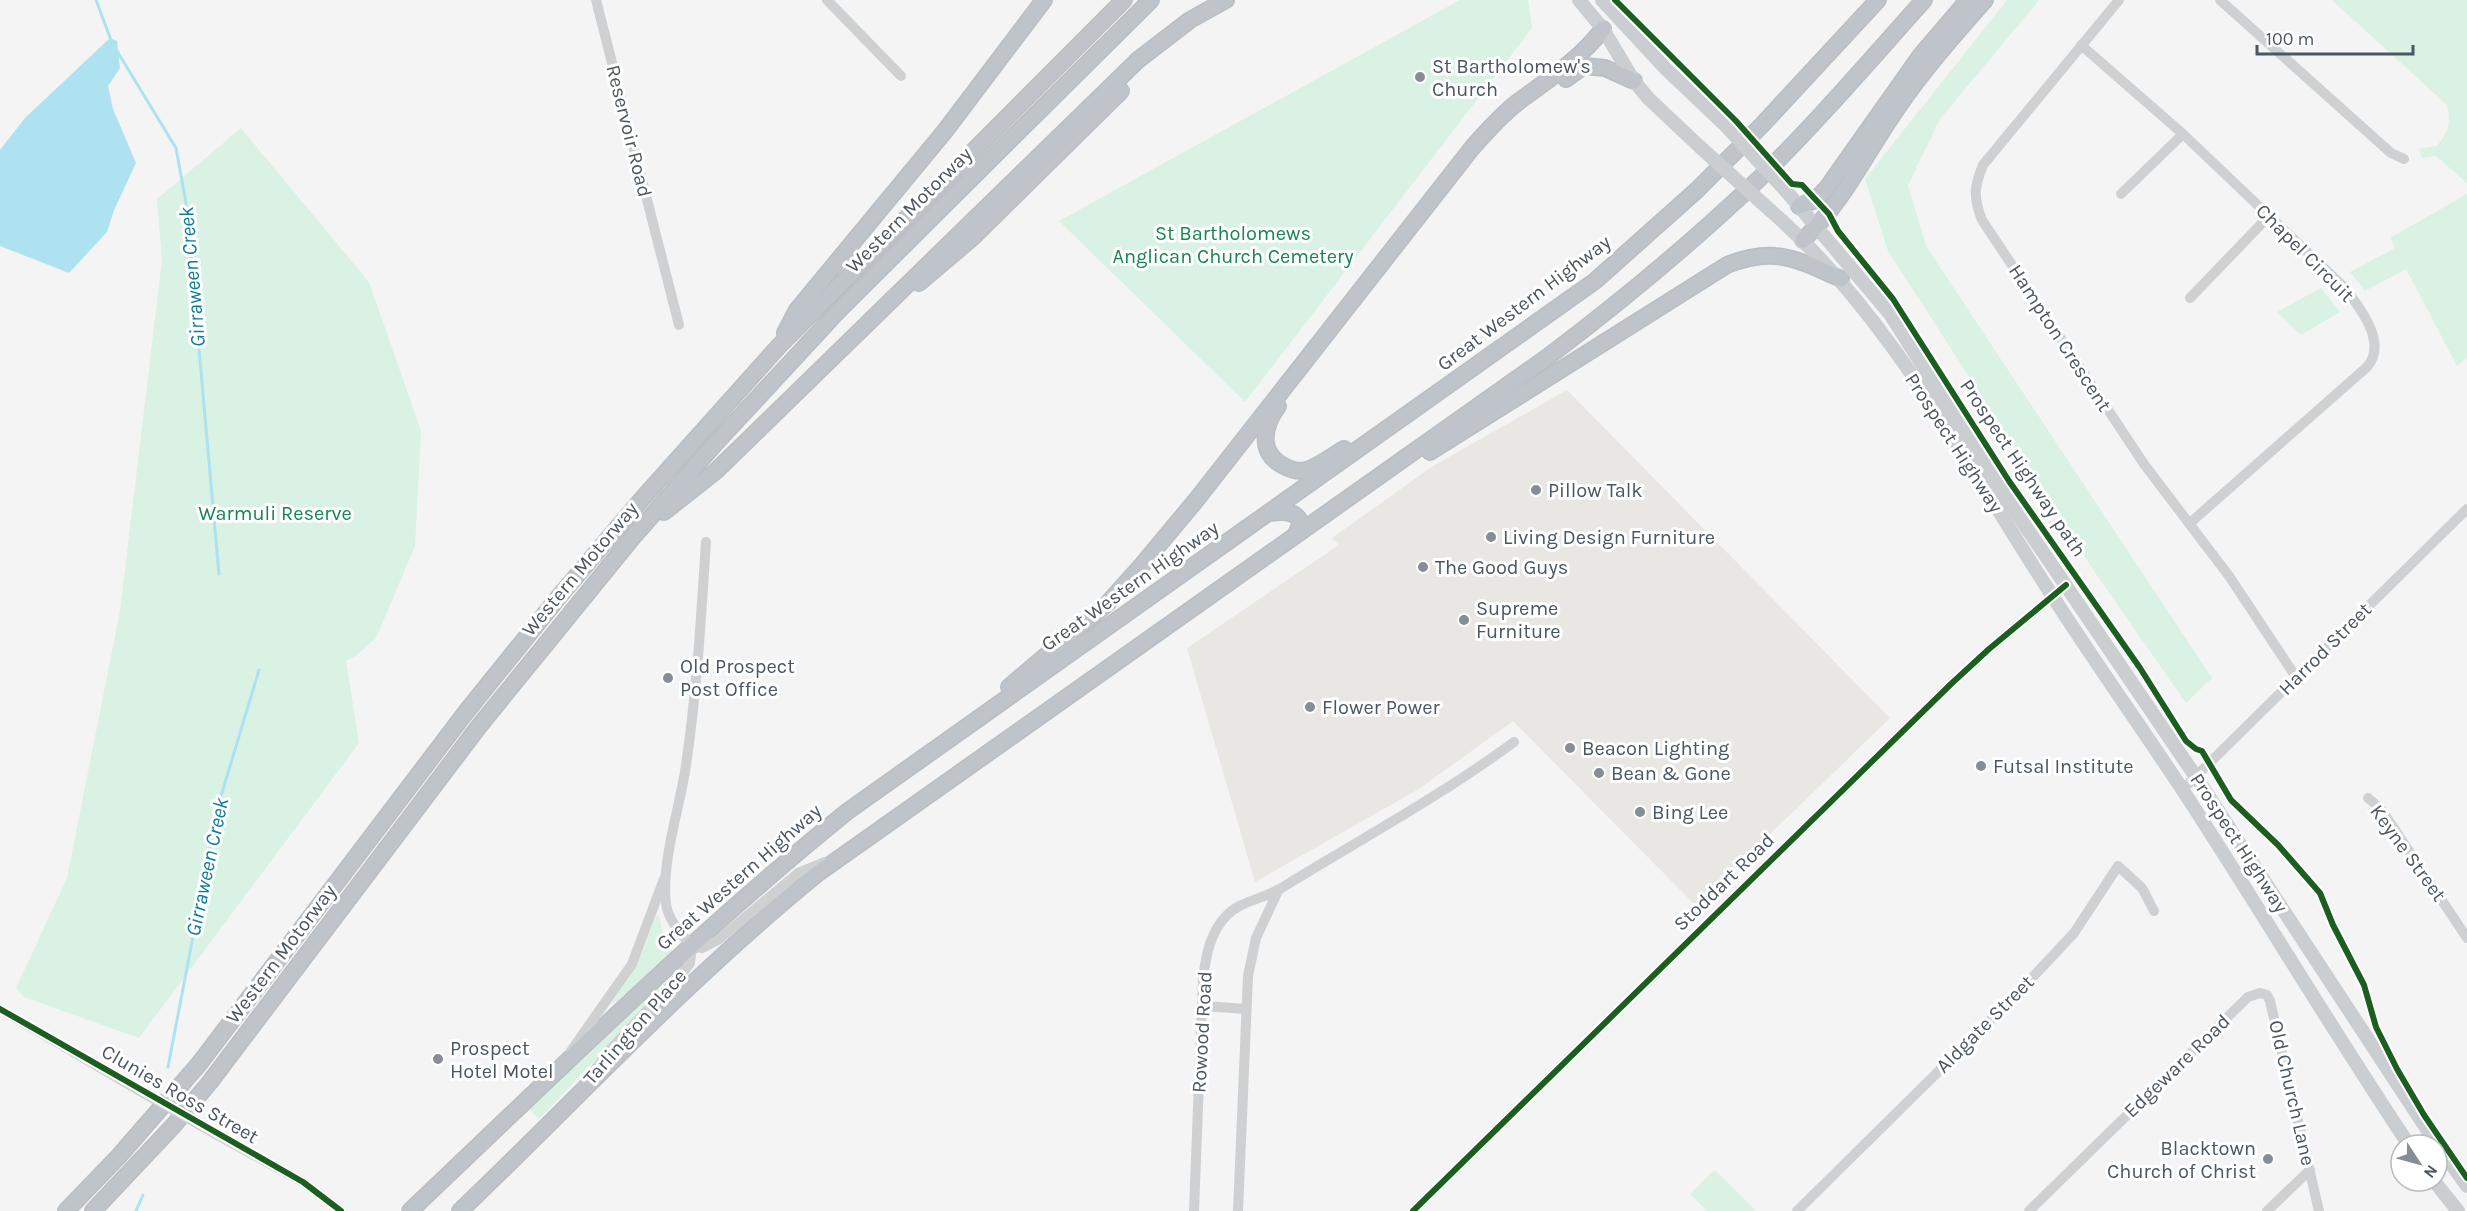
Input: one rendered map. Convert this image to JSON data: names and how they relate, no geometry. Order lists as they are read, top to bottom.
{
  "streets": {
    "highway": ["Western Motorway", "Great Western Highway"],
    "main road": ["Prospect Highway"],
    "street": [
      "Reservoir Road",
      "Chapel Circuit",
      "Hampton Crescent",
      "Harrod Street",
      "Keyne Street",
      "Stoddart Road",
      "Aldgate Street",
      "Tarlington Place",
      "Rowood Road",
      "Edgeware Road",
      "Old Church Lane",
      "Clunies Ross Street"
    ],
    "cycle path": ["Prospect Highway path"]
  },
  "crossings": [
    ["Chapel Circuit", "Hampton Crescent"],
    ["Great Western Highway", "Tarlington Place"],
    ["Hampton Crescent", "Harrod Street"],
    ["Prospect Highway", "Harrod Street"],
    ["Prospect Highway", "Stoddart Road"],
    ["Edgeware Road", "Old Church Lane"]
  ],
  "water": ["Girraween Creek"],
  "parks": ["St Bartholomews Anglican Church Cemetery", "Warmuli Reserve"],
  "places": [
    "St Bartholomew's Church",
    "Pillow Talk",
    "Living Design Furniture",
    "The Good Guys",
    "Supreme Furniture",
    "Old Prospect Post Office",
    "Flower Power",
    "Beacon Lighting",
    "Futsal Institute",
    "Bean & Gone",
    "Bing Lee",
    "Prospect Hotel Motel",
    "Blacktown Church of Christ"
  ],
  "scale_bar": "100 m",
  "north": "bottom right"
}
